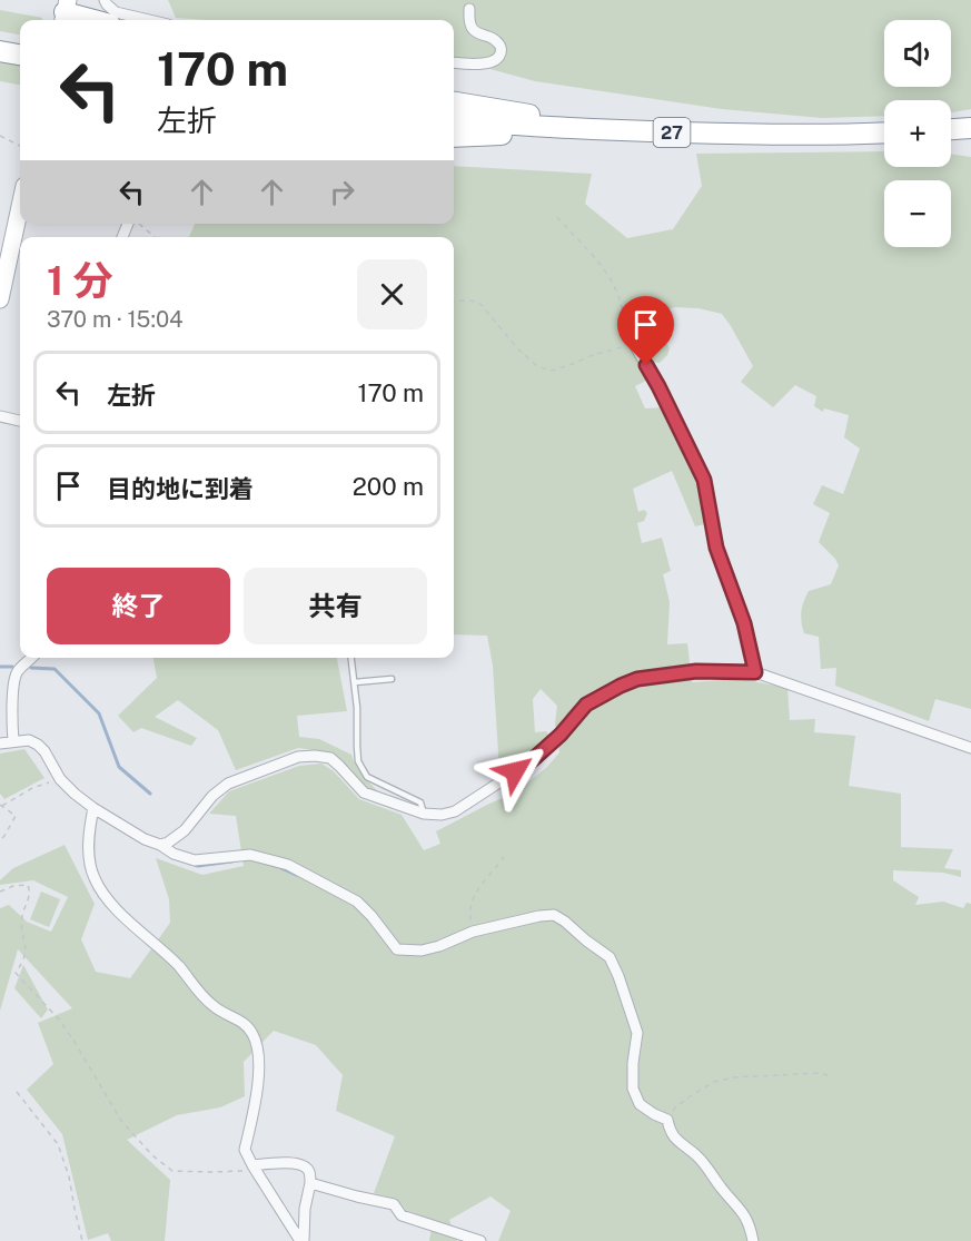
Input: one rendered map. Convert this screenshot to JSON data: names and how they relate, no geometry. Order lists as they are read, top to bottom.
{
  "streets": {
    "highway": ["27"]
  },
  "page": {
    "map_buttons": ["+", "−"],
    "turn": ["170 m", "左折"],
    "heading": ["1 分", "370 m · 15:04"],
    "list": [
      {
        "name": "左折",
        "value": "170 m"
      },
      {
        "name": "目的地に到着",
        "value": "200 m"
      }
    ],
    "buttons": ["終了", "共有"]
  }
}
